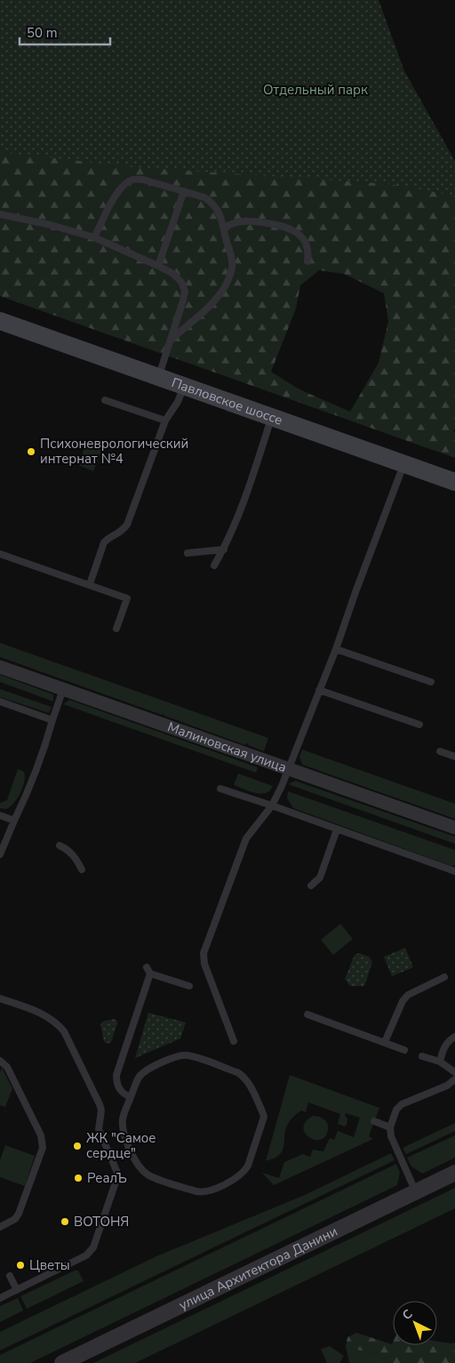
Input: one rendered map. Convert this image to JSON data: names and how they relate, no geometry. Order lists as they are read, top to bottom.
{
  "streets": {
    "main road": ["Павловское шоссе"],
    "street": ["Малиновская улица", "улица Архитектора Данини"]
  },
  "parks": ["Отдельный парк"],
  "places": [
    "Психоневрологический интернат №4",
    "ЖК \"Самое сердце\"",
    "РеалЪ",
    "ВОТОНЯ",
    "Цветы"
  ],
  "scale_bar": "50 m",
  "north": "top left"
}
